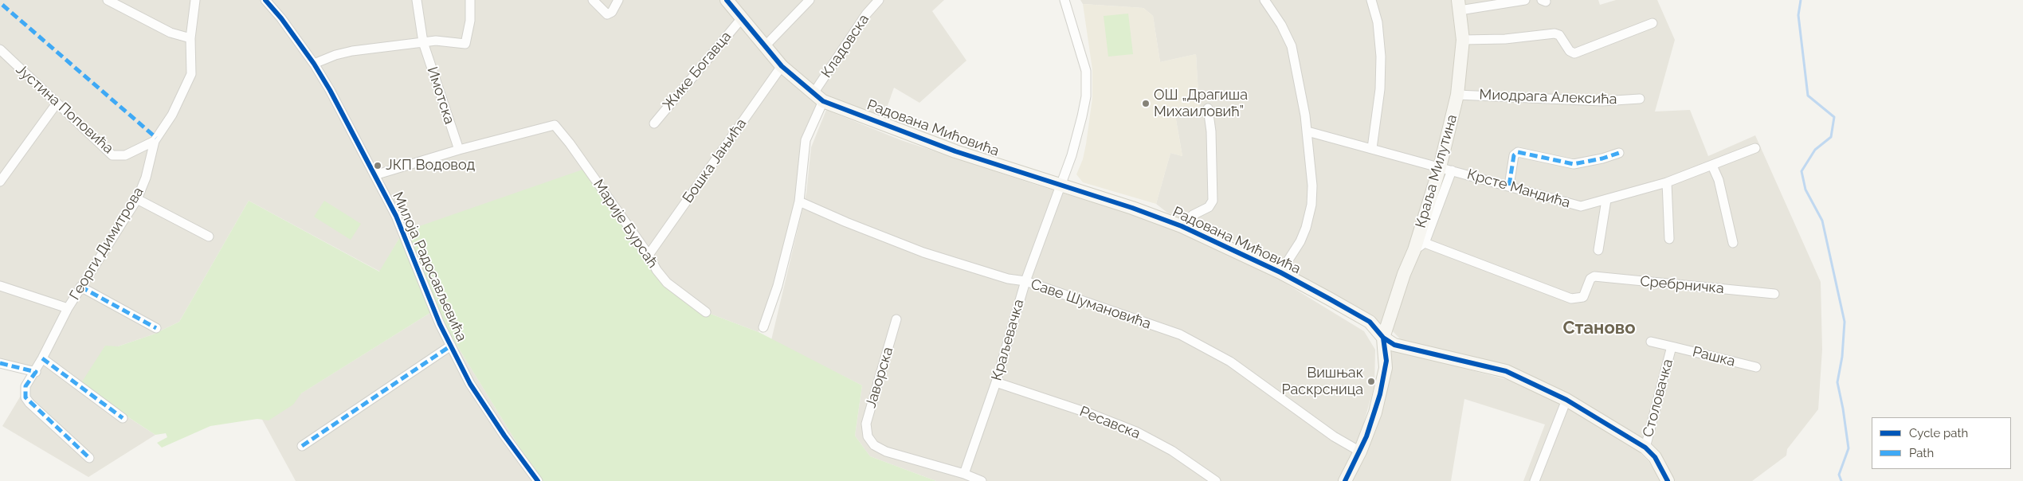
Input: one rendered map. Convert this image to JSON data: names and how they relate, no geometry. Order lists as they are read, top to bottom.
{
  "streets": {
    "street": [
      "Кладовска",
      "Жике Богавца",
      "Имотска",
      "Миодрага Алексића",
      "Јустина Поповића",
      "Радована Мићовића",
      "Бошка Јањића",
      "Краља Милутина",
      "Крсте Мандића",
      "Марије Бурсаћ",
      "Георги Димитрова",
      "Милоја Радосављевића",
      "Сребрничка",
      "Саве Шумановића",
      "Краљевачка",
      "Рашка",
      "Јаворска",
      "Столовачка",
      "Ресавска"
    ]
  },
  "crossings": [
    ["Кладовска", "Радована Мићовића"],
    ["Кладовска", "Саве Шумановића"],
    ["Жике Богавца", "Радована Мићовића"],
    ["Имотска", "Марије Бурсаћ"],
    ["Миодрага Алексића", "Краља Милутина"],
    ["Јустина Поповића", "Георги Димитрова"],
    ["Радована Мићовића", "Бошка Јањића"],
    ["Радована Мићовића", "Краља Милутина"],
    ["Радована Мићовића", "Краљевачка"],
    ["Радована Мићовића", "Столовачка"],
    ["Бошка Јањића", "Марије Бурсаћ"],
    ["Краља Милутина", "Крсте Мандића"],
    ["Краља Милутина", "Сребрничка"],
    ["Саве Шумановића", "Краљевачка"],
    ["Краљевачка", "Јаворска"],
    ["Краљевачка", "Ресавска"],
    ["Рашка", "Столовачка"]
  ],
  "districts": ["Станово"],
  "places": ["ОШ „Драгиша Михаиловић”", "ЈКП Водовод", "Вишњак Раскрсница"],
  "legend": ["Cycle path", "Path"]
}
